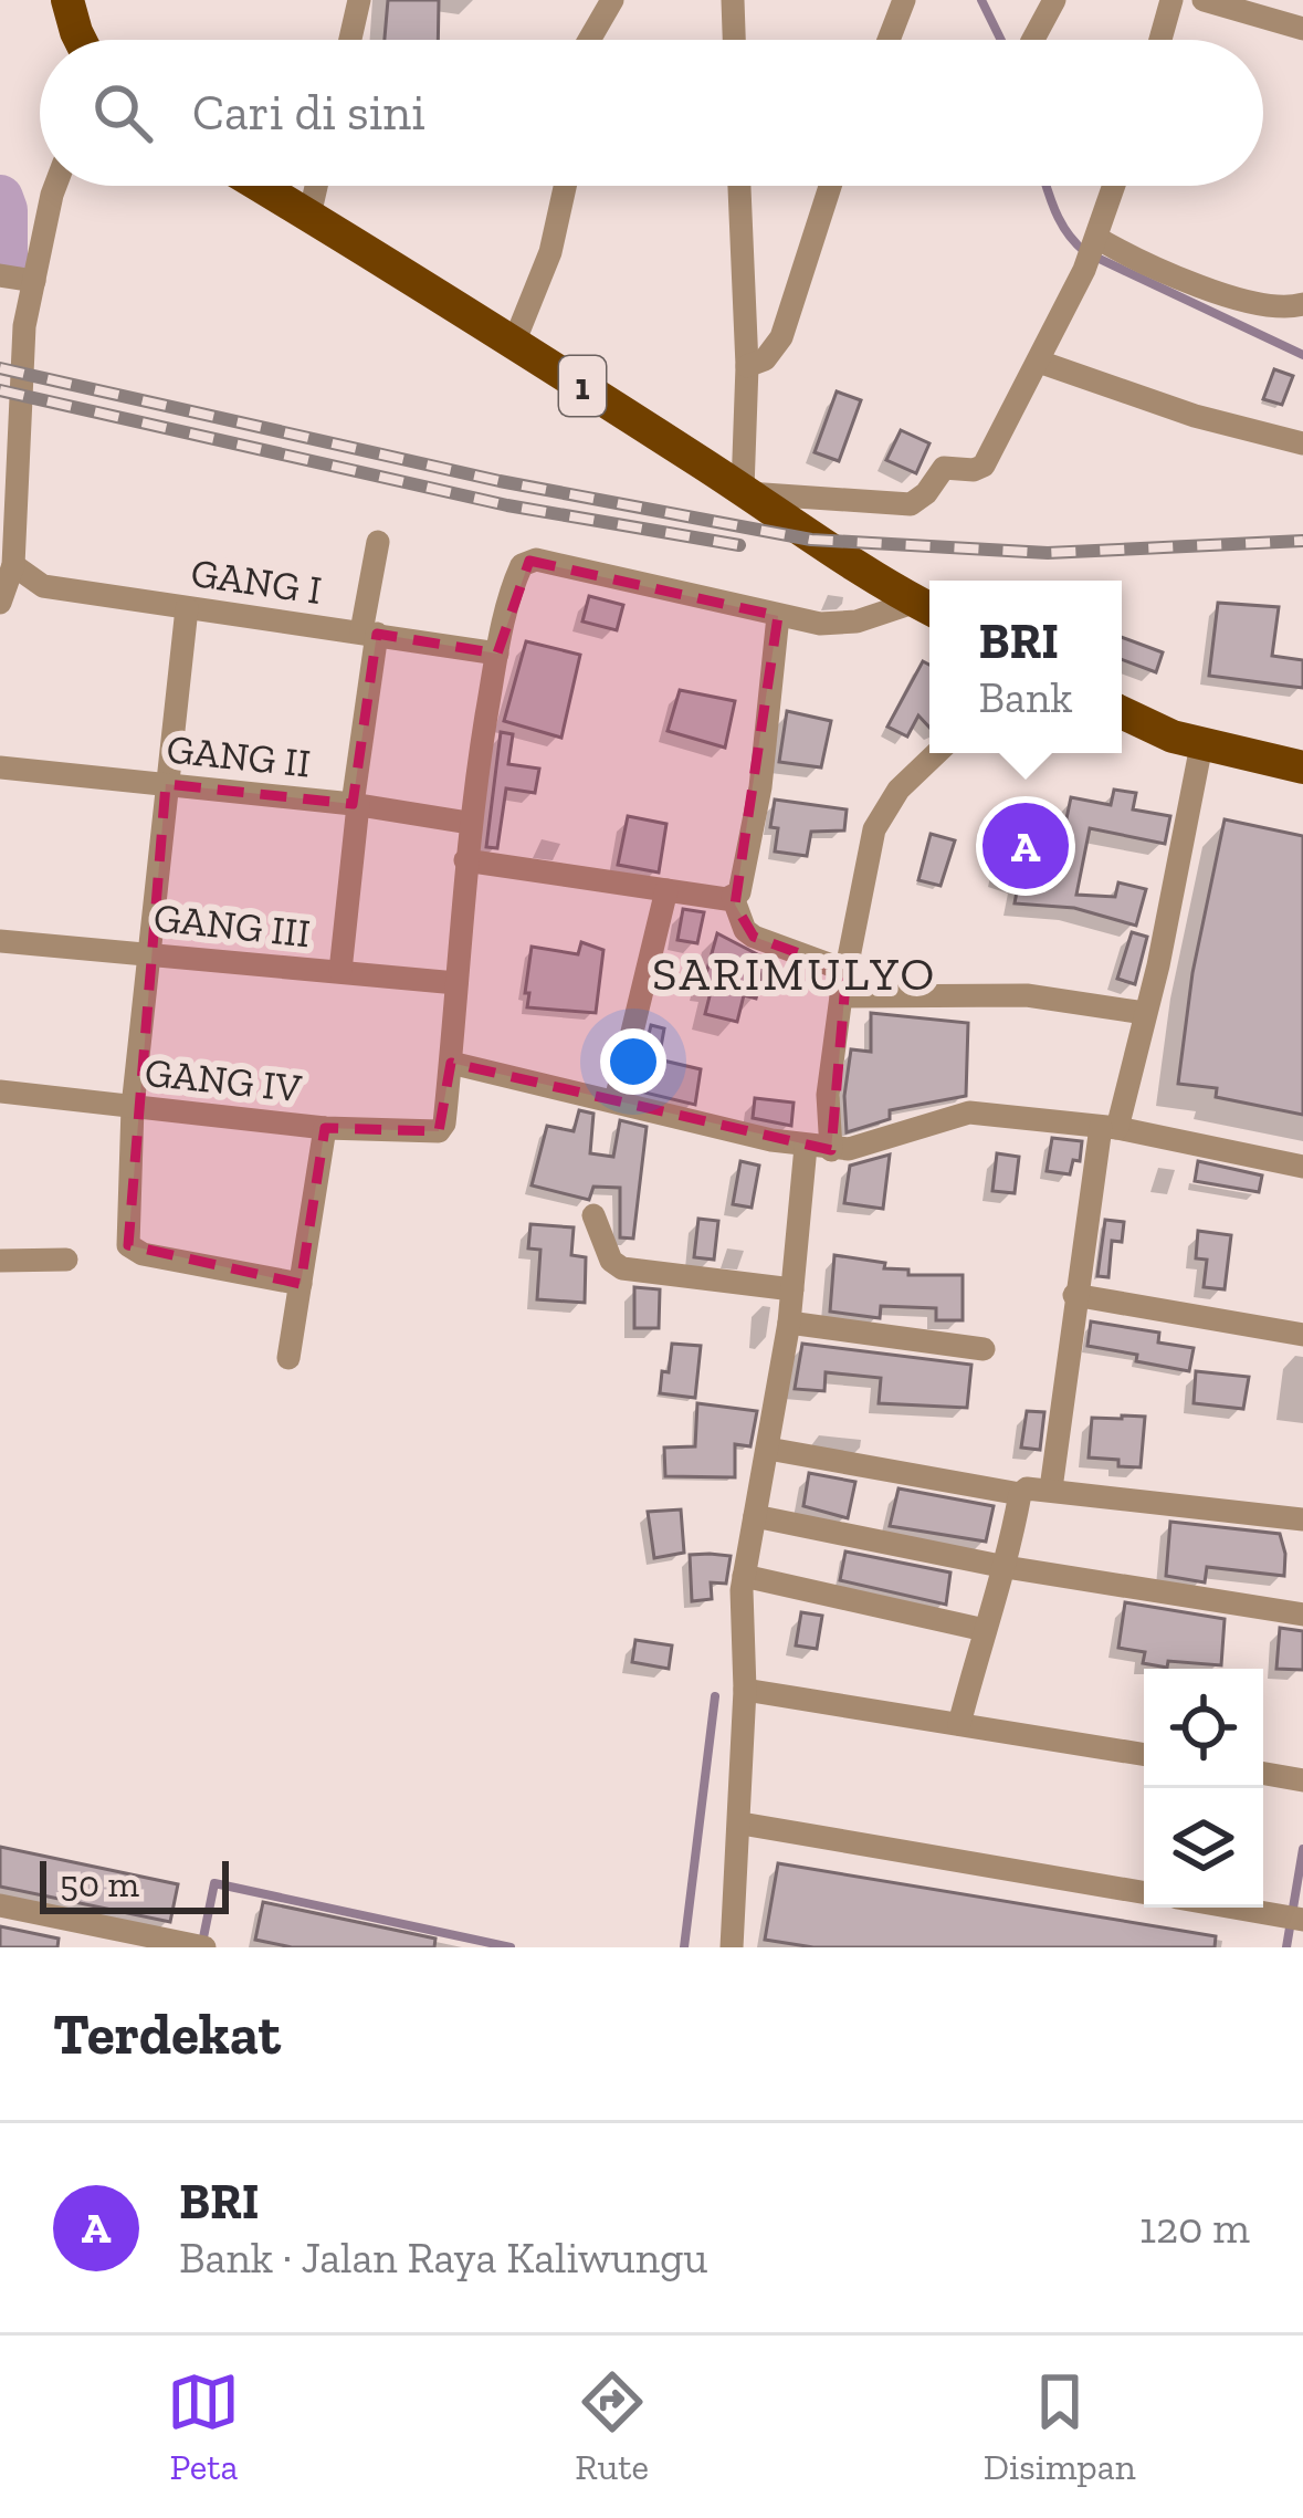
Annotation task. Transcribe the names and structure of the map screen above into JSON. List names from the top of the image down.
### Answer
{
  "streets": {
    "main road": ["1"],
    "street": [
      "GANG I",
      "GANG II",
      "GANG III",
      "GANG IV"
    ]
  },
  "districts": ["SARIMULYO"],
  "scale_bar": "50 m",
  "page": {
    "search": "Cari di sini",
    "popup": ["BRI", "Bank"],
    "pins": "A",
    "scale": "50 m",
    "heading": "Terdekat",
    "list": [
      {
        "mark": "A",
        "name": "BRI",
        "note": "Bank · Jalan Raya Kaliwungu",
        "value": "120 m"
      }
    ],
    "nav": ["Peta", "Rute", "Disimpan"]
  }
}
